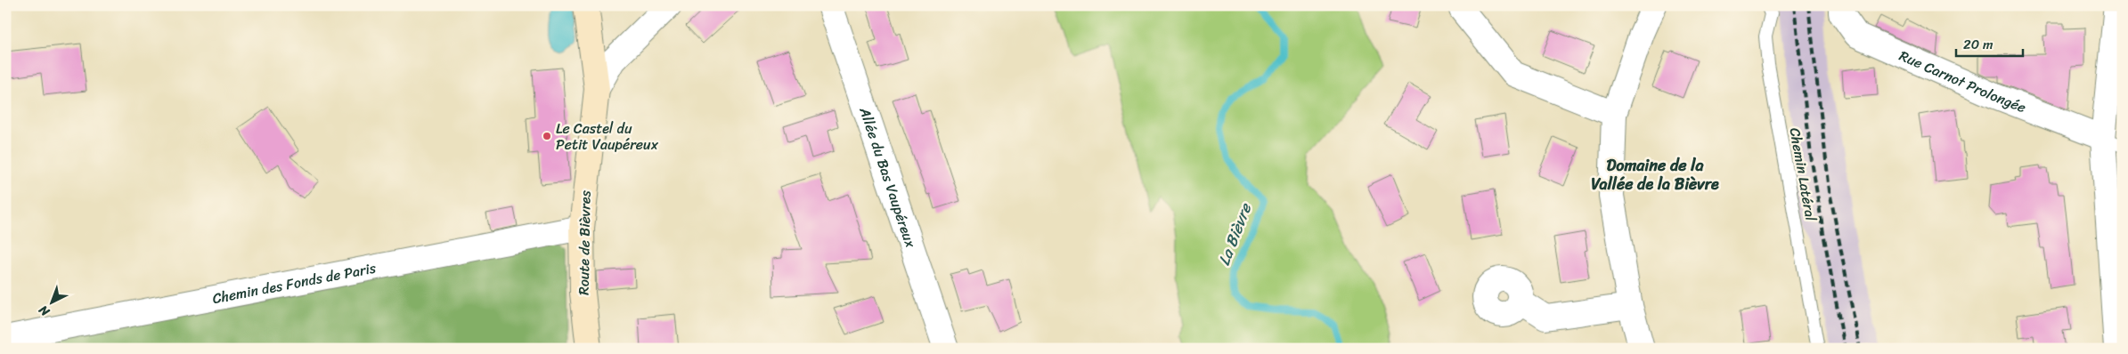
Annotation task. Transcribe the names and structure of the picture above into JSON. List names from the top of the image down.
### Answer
{
  "streets": {
    "street": [
      "Rue Carnot Prolongée",
      "Allée du Bas Vaupéreux",
      "Route de Bièvres",
      "Chemin des Fonds de Paris"
    ],
    "lane": ["Chemin Latéral"]
  },
  "crossings": [
    ["Route de Bièvres", "Chemin des Fonds de Paris"]
  ],
  "districts": ["Domaine de la Vallée de la Bièvre"],
  "water": ["La Bièvre"],
  "places": ["Le Castel du Petit Vaupéreux"],
  "scale_bar": "20 m",
  "north": "bottom left"
}
